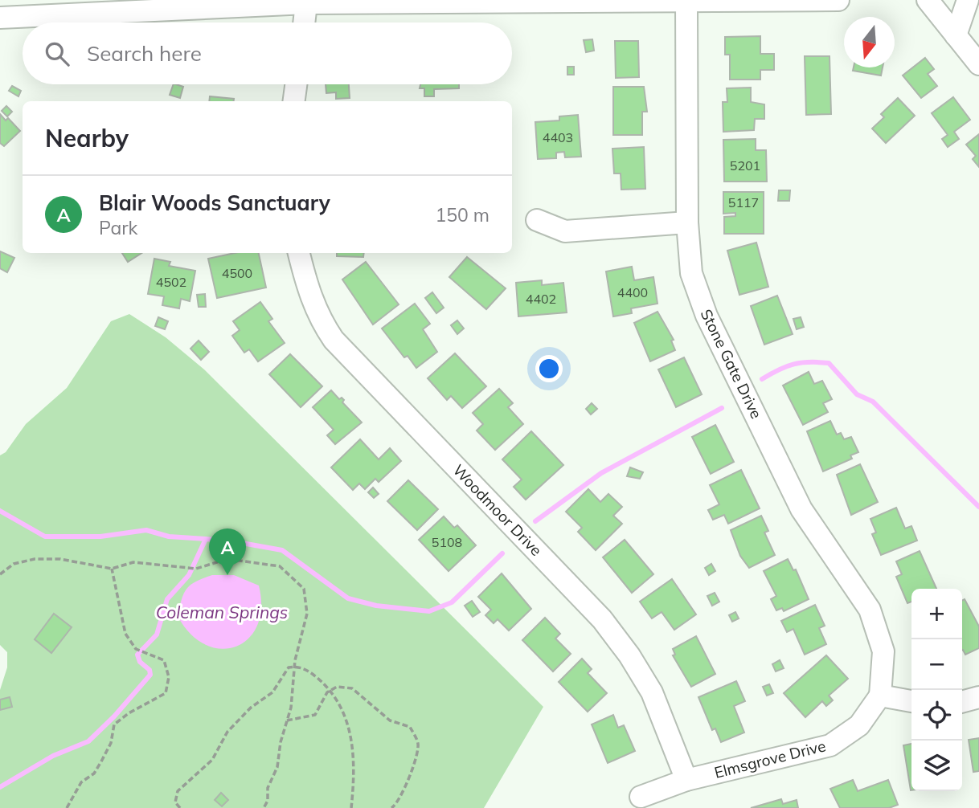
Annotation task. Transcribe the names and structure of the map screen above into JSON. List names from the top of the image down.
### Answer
{
  "streets": {
    "street": ["Stone Gate Drive", "Woodmoor Drive", "Elmsgrove Drive"]
  },
  "crossings": [
    ["Stone Gate Drive", "Elmsgrove Drive"],
    ["Woodmoor Drive", "Elmsgrove Drive"]
  ],
  "water": ["Coleman Springs"],
  "house_numbers": [
    "4403",
    "5201",
    "5117",
    "4500",
    "4502",
    "4400",
    "4402",
    "5108"
  ],
  "north": "bottom",
  "page": {
    "search": "Search here",
    "heading": "Nearby",
    "list": [
      {
        "mark": "A",
        "name": "Blair Woods Sanctuary",
        "note": "Park",
        "value": "150 m"
      }
    ],
    "pins": "A",
    "map_buttons": ["+", "−"]
  }
}
